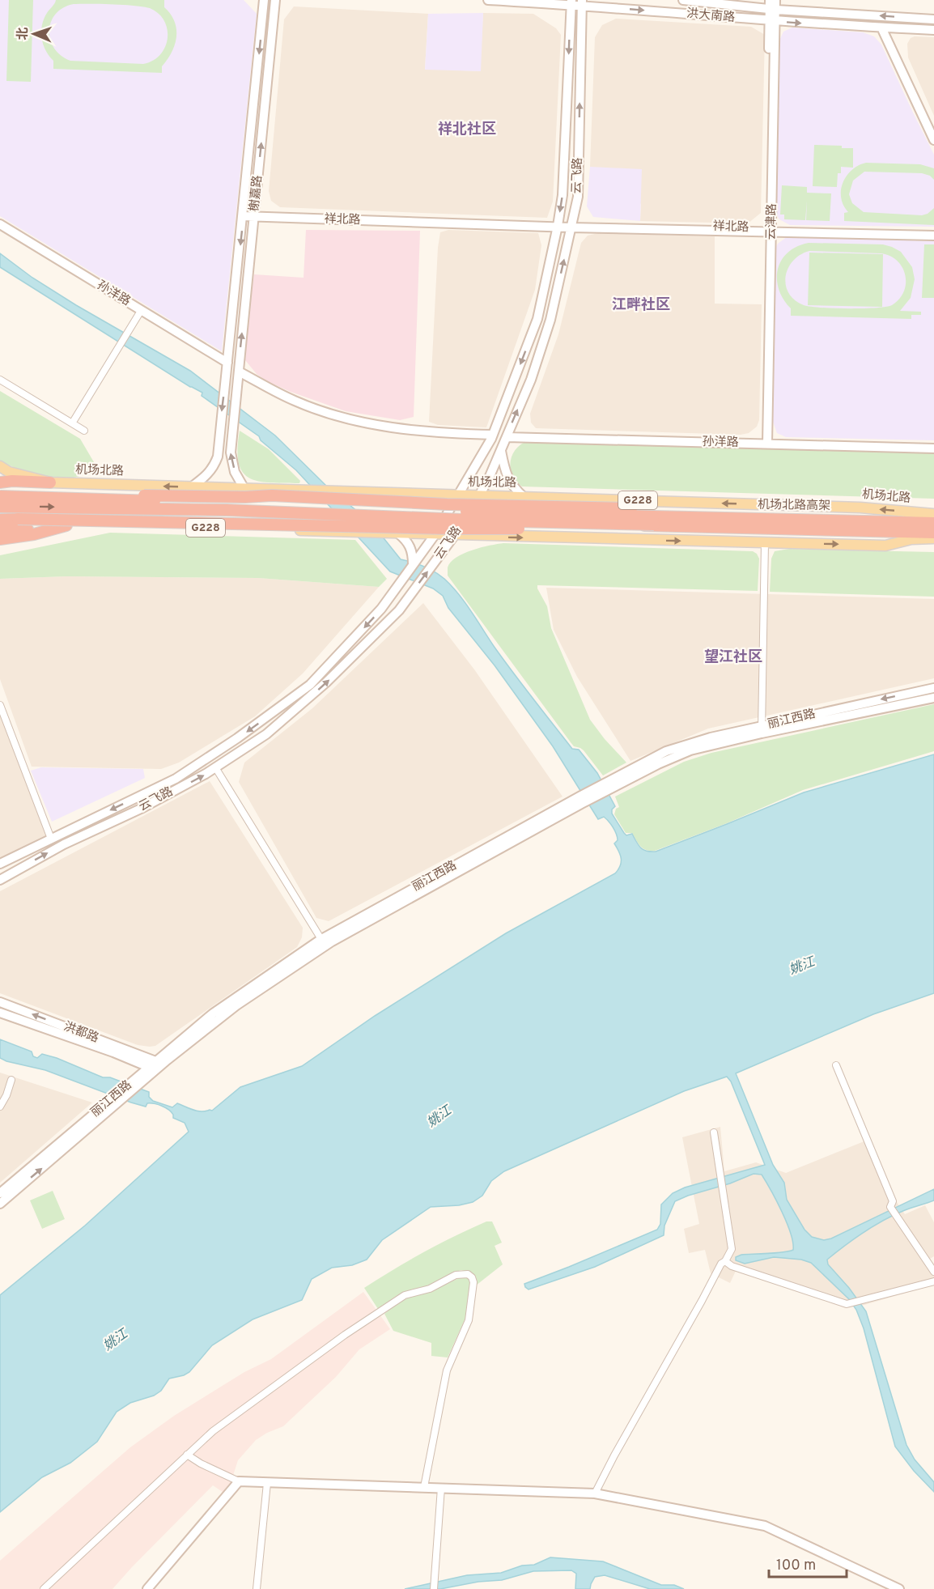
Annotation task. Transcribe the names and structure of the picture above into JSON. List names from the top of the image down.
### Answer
{
  "streets": {
    "highway": ["G228", "机场北路高架"],
    "main road": [
      "洪大南路",
      "云飞路",
      "榭嘉路",
      "祥北路",
      "云津路",
      "孙洋路",
      "机场北路",
      "丽江西路",
      "洪都路"
    ]
  },
  "crossings": [
    ["洪大南路", "云飞路"],
    ["洪大南路", "云津路"],
    ["云飞路", "祥北路"],
    ["云飞路", "孙洋路"],
    ["云飞路", "机场北路"],
    ["云飞路", "G228"],
    ["榭嘉路", "祥北路"],
    ["榭嘉路", "孙洋路"],
    ["榭嘉路", "机场北路"],
    ["祥北路", "云津路"],
    ["云津路", "孙洋路"],
    ["机场北路", "G228"],
    ["丽江西路", "洪都路"]
  ],
  "districts": ["祥北社区", "江畔社区", "望江社区"],
  "water": ["姚江"],
  "scale_bar": "100 m",
  "north": "left"
}
